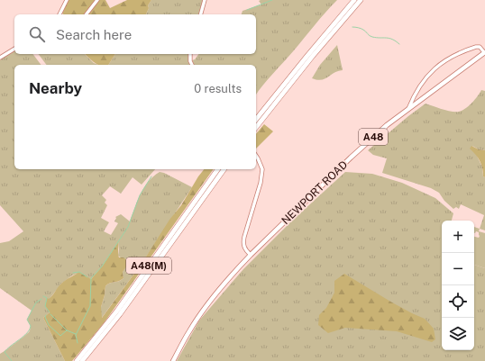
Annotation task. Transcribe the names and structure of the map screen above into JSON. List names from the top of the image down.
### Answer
{
  "streets": {
    "highway": ["A48(M)"],
    "main road": ["A48", "NEWPORT ROAD"]
  },
  "page": {
    "search": "Search here",
    "heading": ["Nearby", "0 results"],
    "map_buttons": ["+", "−"]
  }
}
